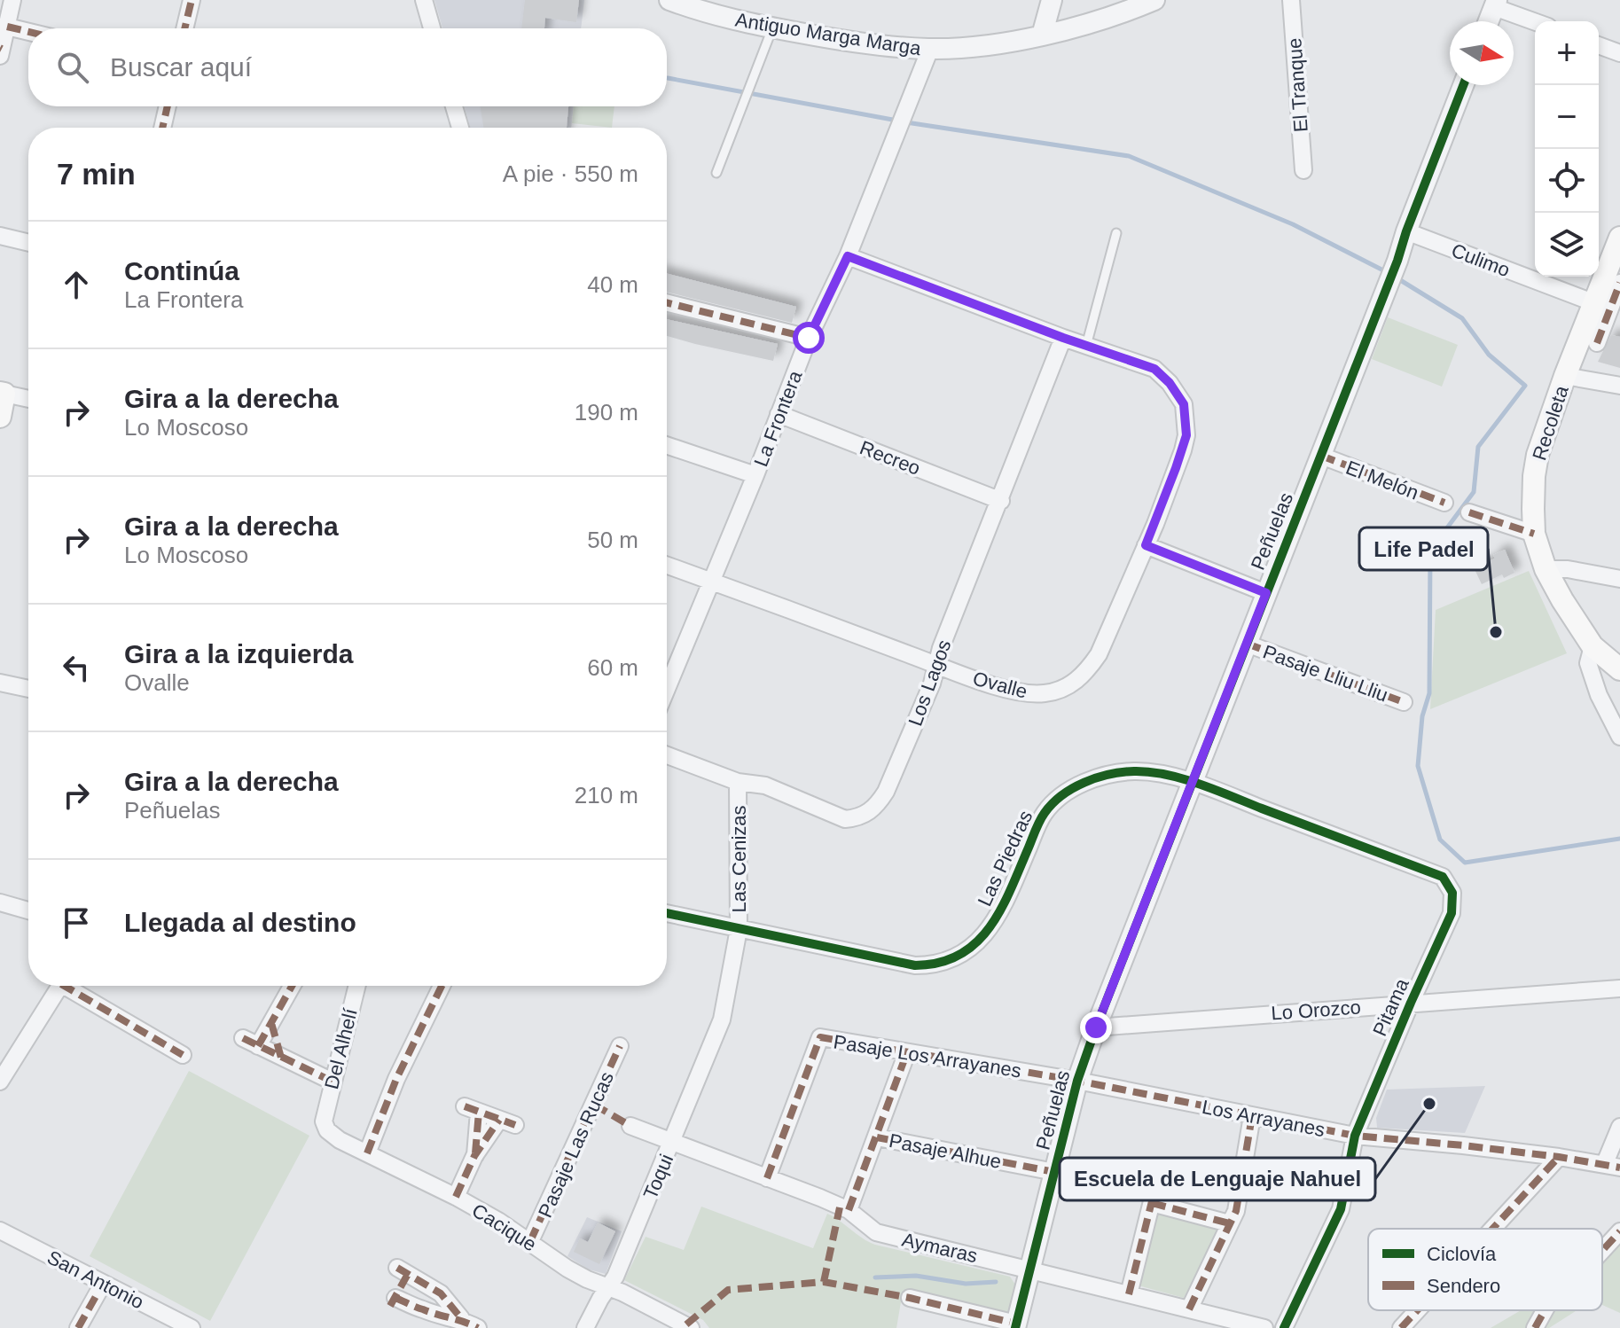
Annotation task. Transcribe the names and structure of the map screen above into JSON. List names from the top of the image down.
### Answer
{
  "streets": {
    "main road": ["Recoleta"],
    "street": [
      "Antiguo Marga Marga",
      "El Tranque",
      "Culimo",
      "La Frontera",
      "Recreo",
      "El Melón",
      "Peñuelas",
      "Pasaje Lliu Lliu",
      "Los Lagos",
      "Ovalle",
      "Las Piedras",
      "Las Cenizas",
      "Pitama",
      "Lo Orozco",
      "Del Alhelí",
      "Pasaje Los Arrayanes",
      "Los Arrayanes",
      "Pasaje Las Rucas",
      "Pasaje Alhue",
      "Toqui",
      "Cacique",
      "Aymaras",
      "San Antonio"
    ]
  },
  "crossings": [
    ["Antiguo Marga Marga", "La Frontera"],
    ["Culimo", "Recoleta"],
    ["Culimo", "Peñuelas"],
    ["La Frontera", "Recreo"],
    ["La Frontera", "Ovalle"],
    ["Recreo", "Los Lagos"],
    ["El Melón", "Peñuelas"],
    ["Peñuelas", "Pasaje Lliu Lliu"],
    ["Peñuelas", "Las Piedras"],
    ["Peñuelas", "Lo Orozco"],
    ["Peñuelas", "Pasaje Los Arrayanes"],
    ["Peñuelas", "Los Arrayanes"],
    ["Peñuelas", "Pasaje Alhue"],
    ["Peñuelas", "Aymaras"],
    ["Los Lagos", "Ovalle"],
    ["Los Lagos", "Las Cenizas"],
    ["Las Piedras", "Las Cenizas"],
    ["Las Piedras", "Pitama"],
    ["Las Cenizas", "Toqui"],
    ["Pitama", "Lo Orozco"],
    ["Pitama", "Los Arrayanes"],
    ["Del Alhelí", "Cacique"],
    ["Pasaje Los Arrayanes", "Los Arrayanes"],
    ["Pasaje Los Arrayanes", "Aymaras"],
    ["Pasaje Las Rucas", "Cacique"],
    ["Toqui", "Cacique"],
    ["Toqui", "Aymaras"]
  ],
  "places": ["Life Padel", "Escuela de Lenguaje Nahuel"],
  "legend": ["Ciclovía", "Sendero"],
  "north": "right",
  "page": {
    "map_buttons": ["+", "−"],
    "search": "Buscar aquí",
    "heading": ["7 min", "A pie · 550 m"],
    "list": [
      ["Continúa", "La Frontera", "40 m"],
      ["Gira a la derecha", "Lo Moscoso", "190 m"],
      ["Gira a la derecha", "Lo Moscoso", "50 m"],
      ["Gira a la izquierda", "Ovalle", "60 m"],
      ["Gira a la derecha", "Peñuelas", "210 m"],
      "Llegada al destino"
    ]
  }
}
